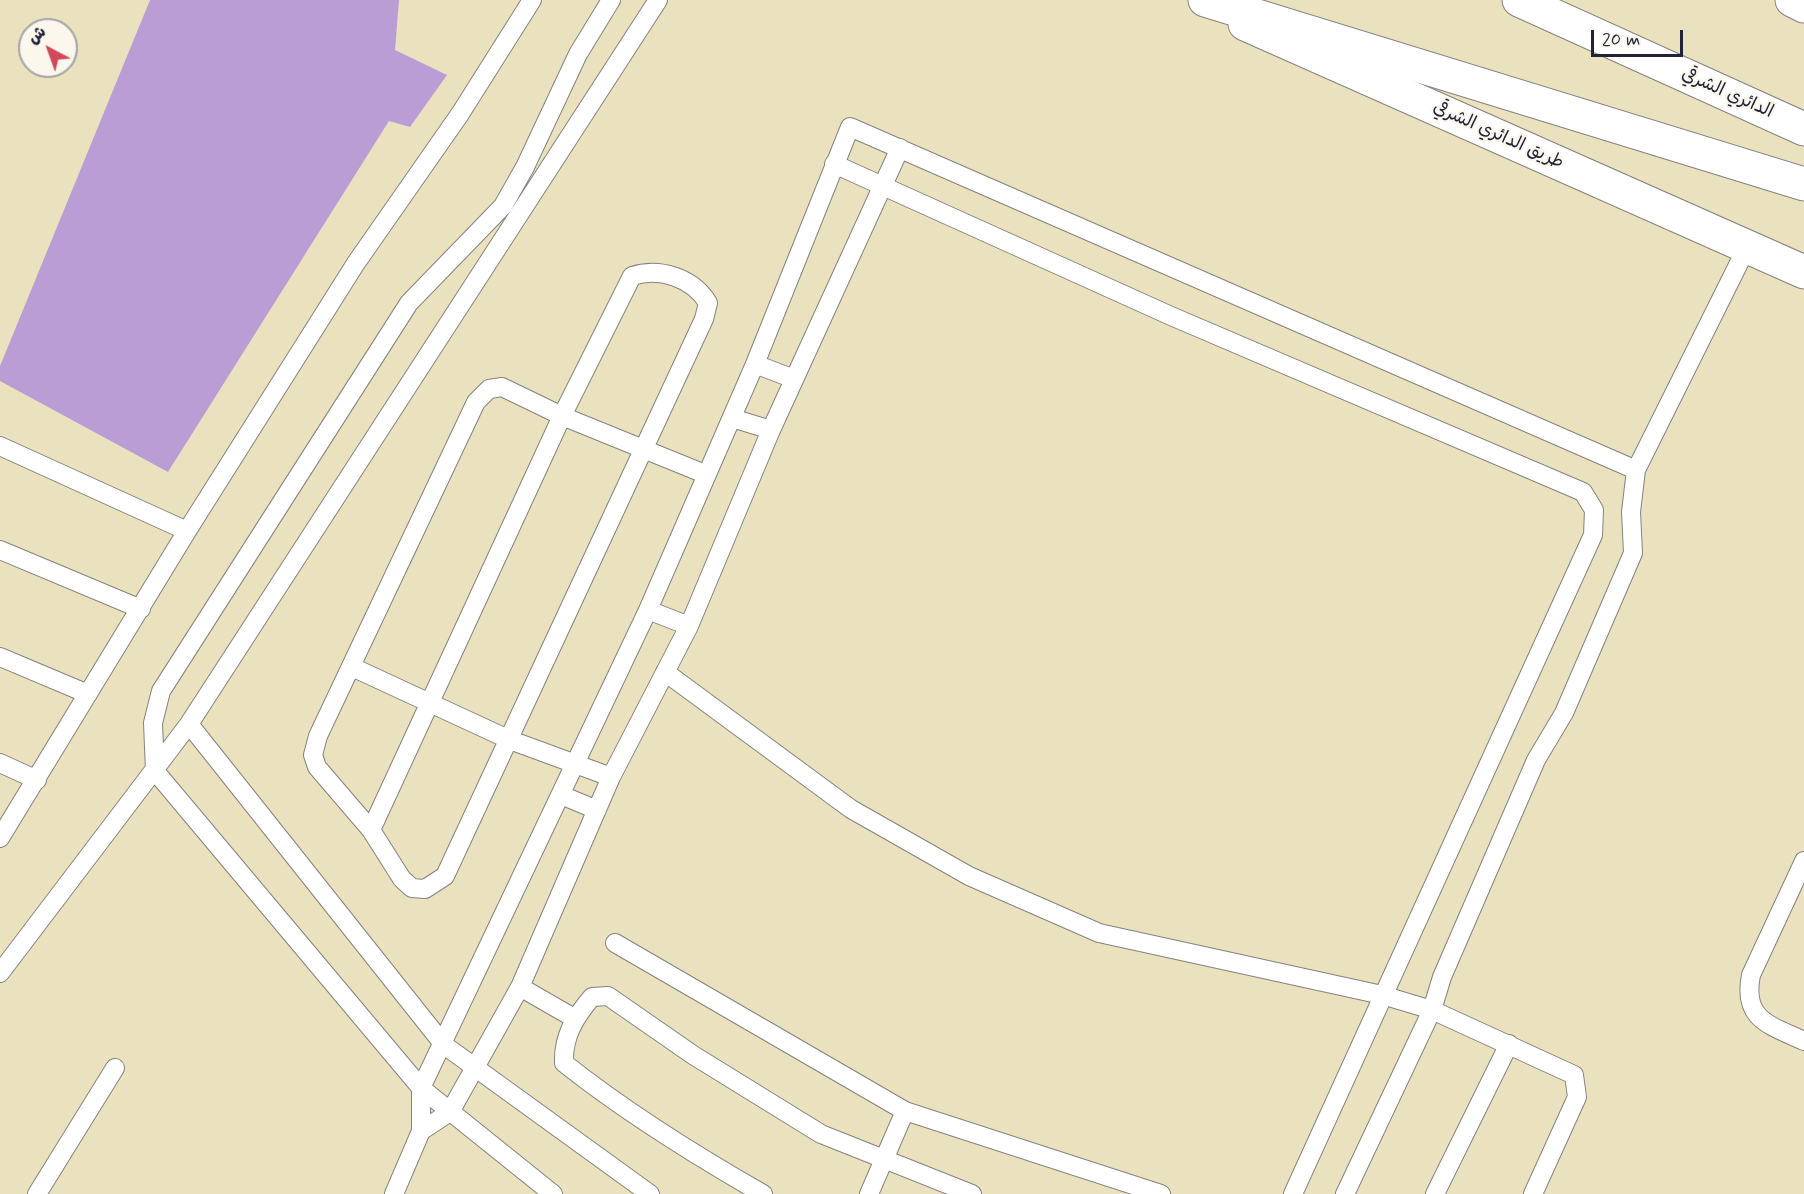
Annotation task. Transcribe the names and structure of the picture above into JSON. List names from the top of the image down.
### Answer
{
  "streets": {
    "main road": ["الدائري الشرقي", "طريق الدائري الشرقي"]
  },
  "scale_bar": "20 m",
  "north": "top left"
}
